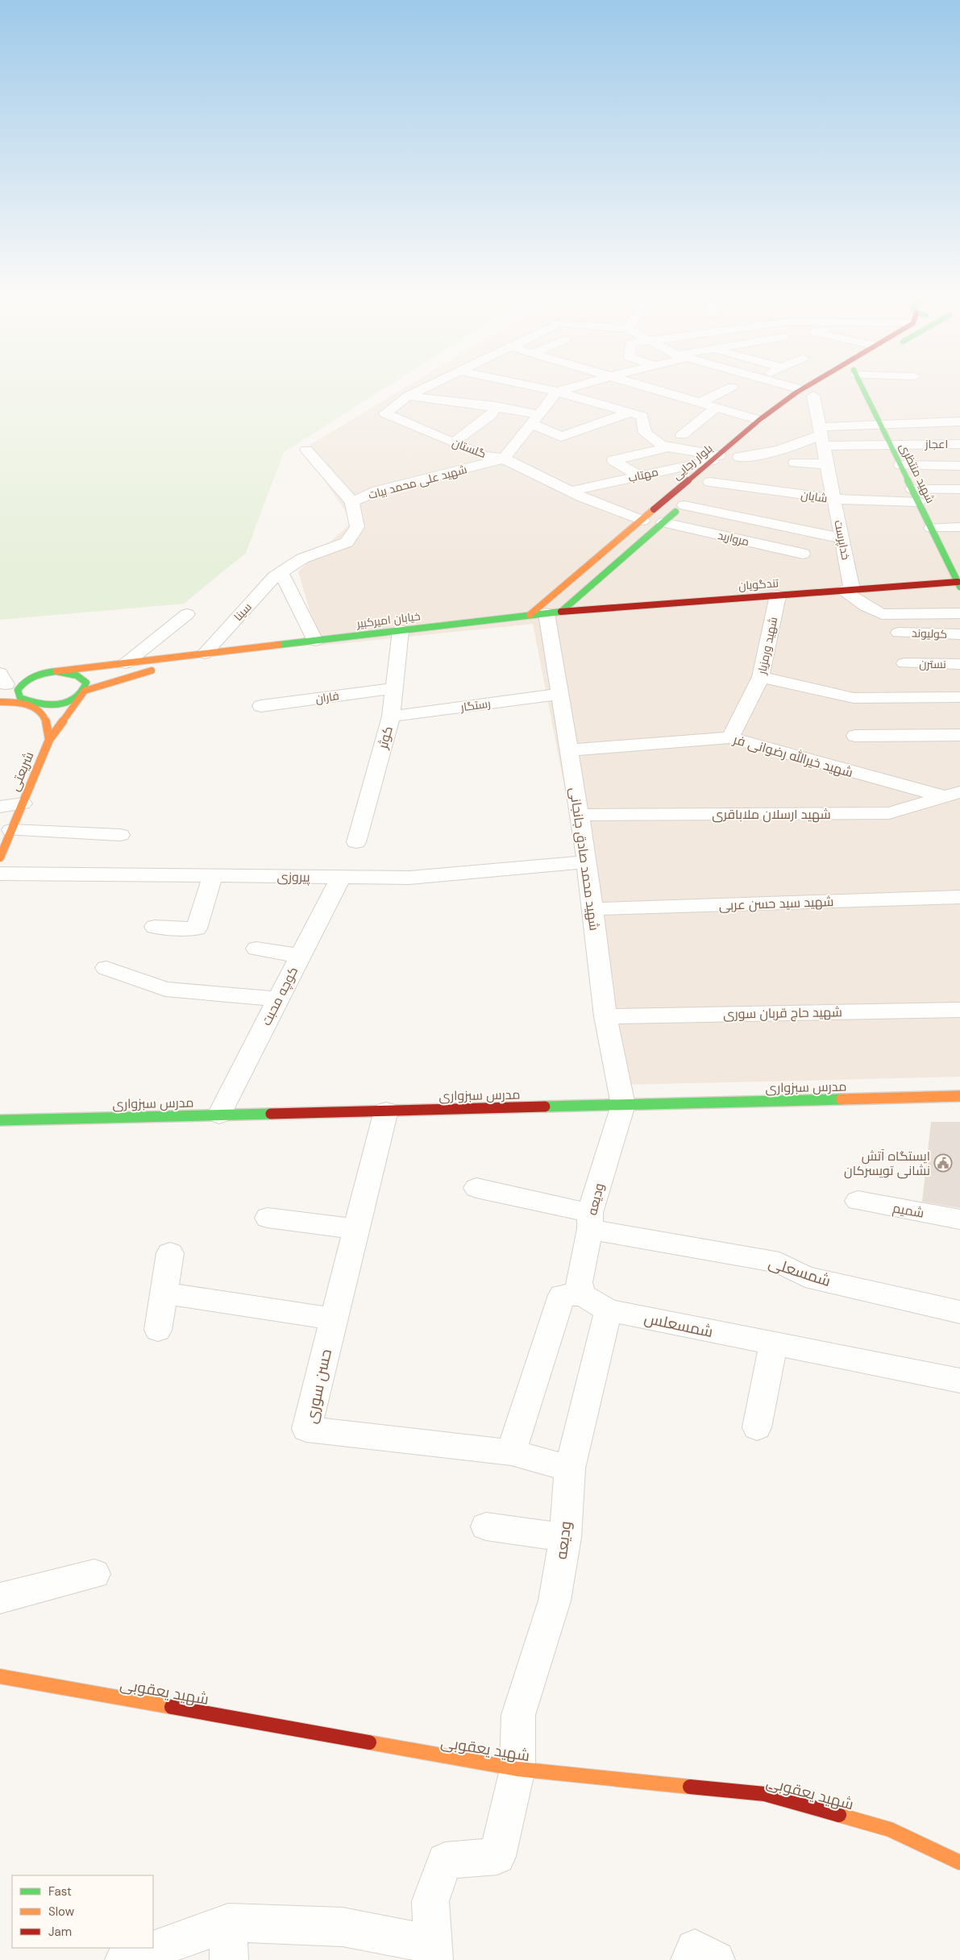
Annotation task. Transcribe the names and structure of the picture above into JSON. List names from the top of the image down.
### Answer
{
  "streets": {
    "main road": [
      "بلوار رجایی",
      "شهید منتظری",
      "تندگویان",
      "خیابان امیرکبیر",
      "شریعتی",
      "مدرس سبزواری",
      "شهید یعقوبی"
    ],
    "street": [
      "اعجاز",
      "گلستان",
      "مهتاب",
      "شهید علی محمد بیات",
      "شایان",
      "مروارید",
      "خداپرست",
      "سینا",
      "کولیوند",
      "شهید ورمزیار",
      "نسترن",
      "فاران",
      "رستگار",
      "کوثر",
      "شهید خیرالله رضوانی فر",
      "شهید ارسلان ملاباقری",
      "شهید محمد صادق جانجانی",
      "پیروزی",
      "شهید سید حسن عربی",
      "کوچه محبت",
      "شهید حاج قربان سوری",
      "ودیعه",
      "شمیم",
      "شمسعلی",
      "شمسعلس",
      "حسن سوری"
    ]
  },
  "crossings": [
    ["اعجاز", "شهید منتظری"],
    ["اعجاز", "خداپرست"],
    ["گلستان", "بلوار رجایی"],
    ["گلستان", "مهتاب"],
    ["گلستان", "شهید علی محمد بیات"],
    ["بلوار رجایی", "مهتاب"],
    ["بلوار رجایی", "خداپرست"],
    ["بلوار رجایی", "تندگویان"],
    ["بلوار رجایی", "خیابان امیرکبیر"],
    ["بلوار رجایی", "شهید محمد صادق جانجانی"],
    ["شهید منتظری", "شایان"],
    ["شهید منتظری", "تندگویان"],
    ["شهید علی محمد بیات", "سینا"],
    ["شایان", "خداپرست"],
    ["خداپرست", "تندگویان"],
    ["تندگویان", "خیابان امیرکبیر"],
    ["تندگویان", "شهید ورمزیار"],
    ["تندگویان", "شهید محمد صادق جانجانی"],
    ["سینا", "خیابان امیرکبیر"],
    ["خیابان امیرکبیر", "کوثر"],
    ["خیابان امیرکبیر", "شهید محمد صادق جانجانی"],
    ["شهید ورمزیار", "شهید خیرالله رضوانی فر"],
    ["فاران", "کوثر"],
    ["رستگار", "کوثر"],
    ["رستگار", "شهید محمد صادق جانجانی"],
    ["شهید خیرالله رضوانی فر", "شهید ارسلان ملاباقری"],
    ["شهید خیرالله رضوانی فر", "شهید محمد صادق جانجانی"],
    ["شهید ارسلان ملاباقری", "شهید محمد صادق جانجانی"],
    ["شهید محمد صادق جانجانی", "پیروزی"],
    ["شهید محمد صادق جانجانی", "شهید سید حسن عربی"],
    ["شهید محمد صادق جانجانی", "شهید حاج قربان سوری"],
    ["شهید محمد صادق جانجانی", "مدرس سبزواری"],
    ["شهید محمد صادق جانجانی", "ودیعه"],
    ["پیروزی", "کوچه محبت"],
    ["کوچه محبت", "مدرس سبزواری"],
    ["مدرس سبزواری", "ودیعه"],
    ["مدرس سبزواری", "حسن سوری"],
    ["ودیعه", "شمسعلی"],
    ["ودیعه", "شمسعلس"],
    ["ودیعه", "حسن سوری"],
    ["ودیعه", "شهید یعقوبی"],
    ["شمسعلس", "حسن سوری"]
  ],
  "places": {
    "public building": ["ایستگاه آتش نشانی تویسرکان"]
  },
  "legend": ["Fast", "Slow", "Jam"]
}
